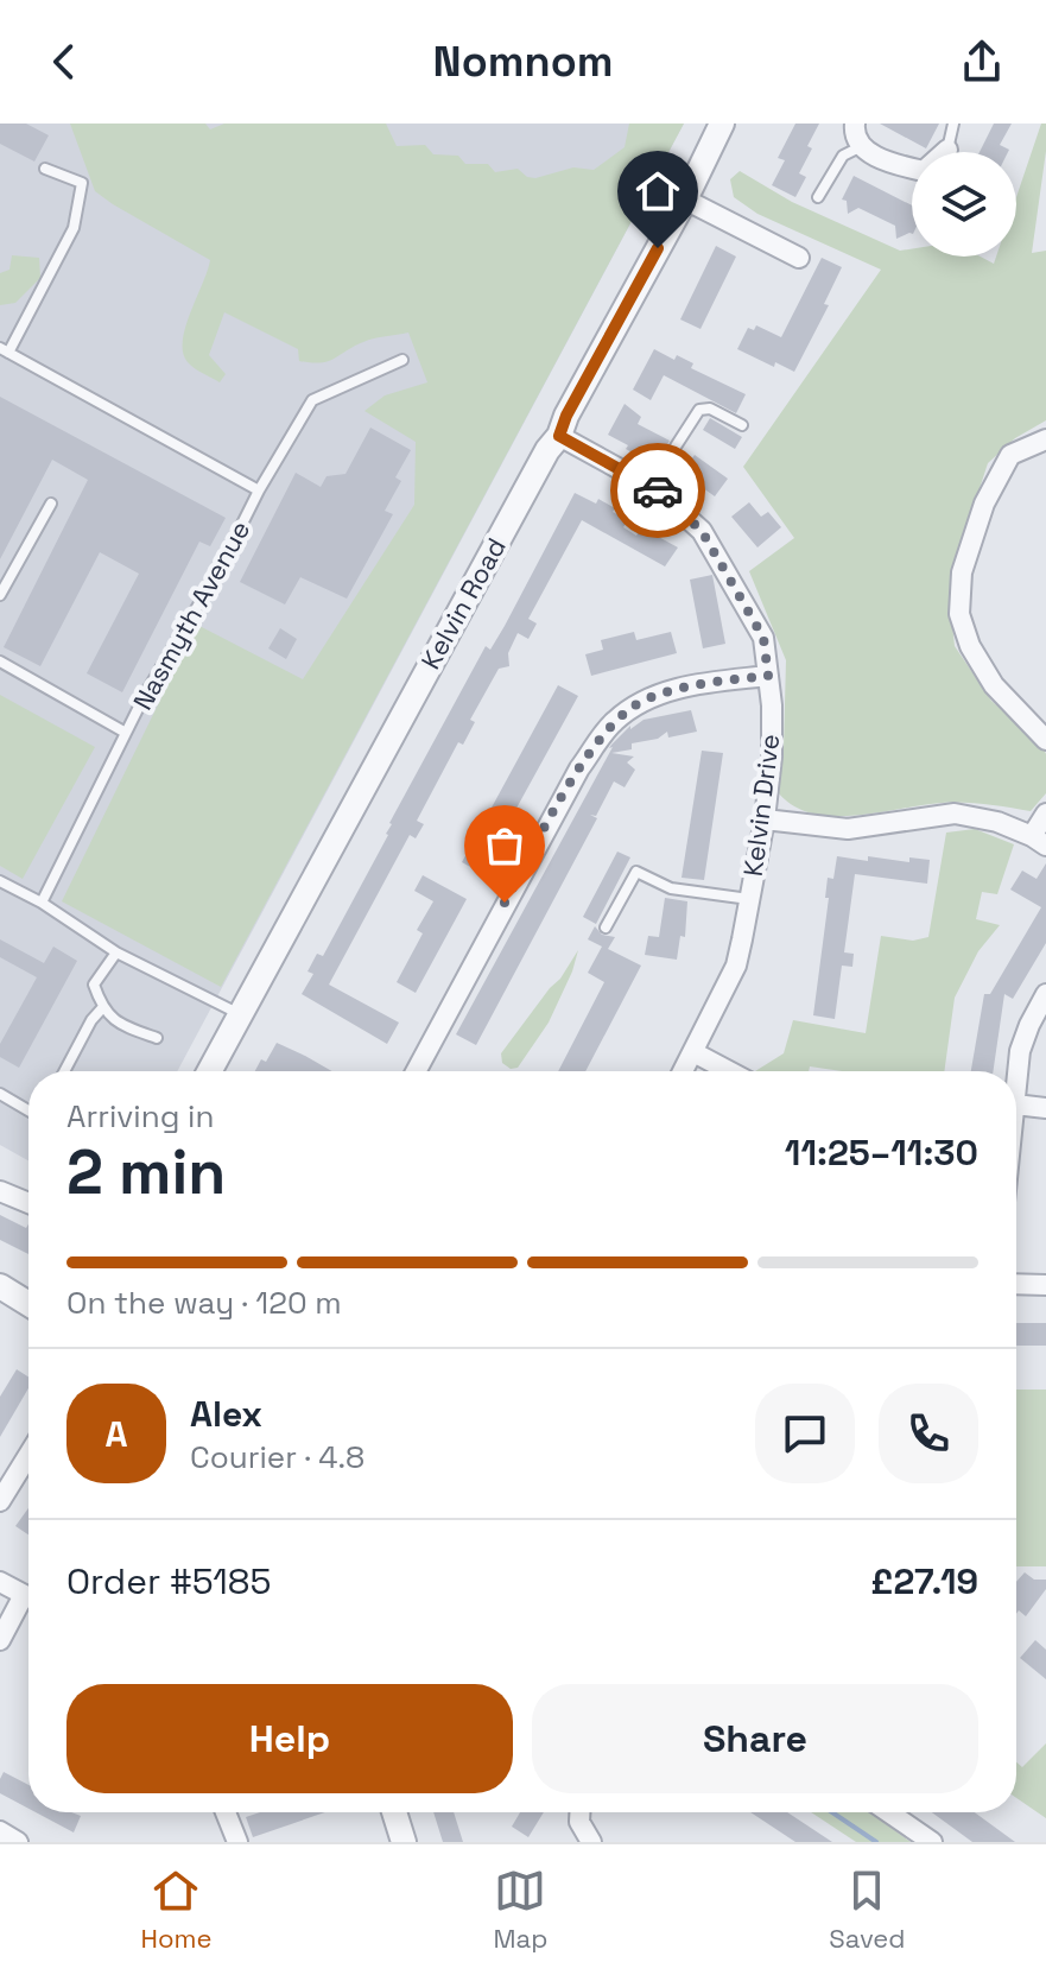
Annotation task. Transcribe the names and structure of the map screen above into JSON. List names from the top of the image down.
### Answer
{
  "streets": {
    "street": ["Kelvin Road", "Kelvin Drive"],
    "lane": ["Nasmyth Avenue"]
  },
  "crossings": [
    ["Kelvin Road", "Kelvin Drive"]
  ],
  "page": {
    "header": "Nomnom",
    "heading": ["2 min", "Arriving in", "11:25–11:30"],
    "panel": [
      "Alex",
      "Courier · 4.8",
      "Order #5185",
      "£27.19"
    ],
    "bar": "On the way · 120 m",
    "round": "A",
    "buttons": ["Help", "Share"],
    "tabs": ["Home", "Map", "Saved"]
  }
}
